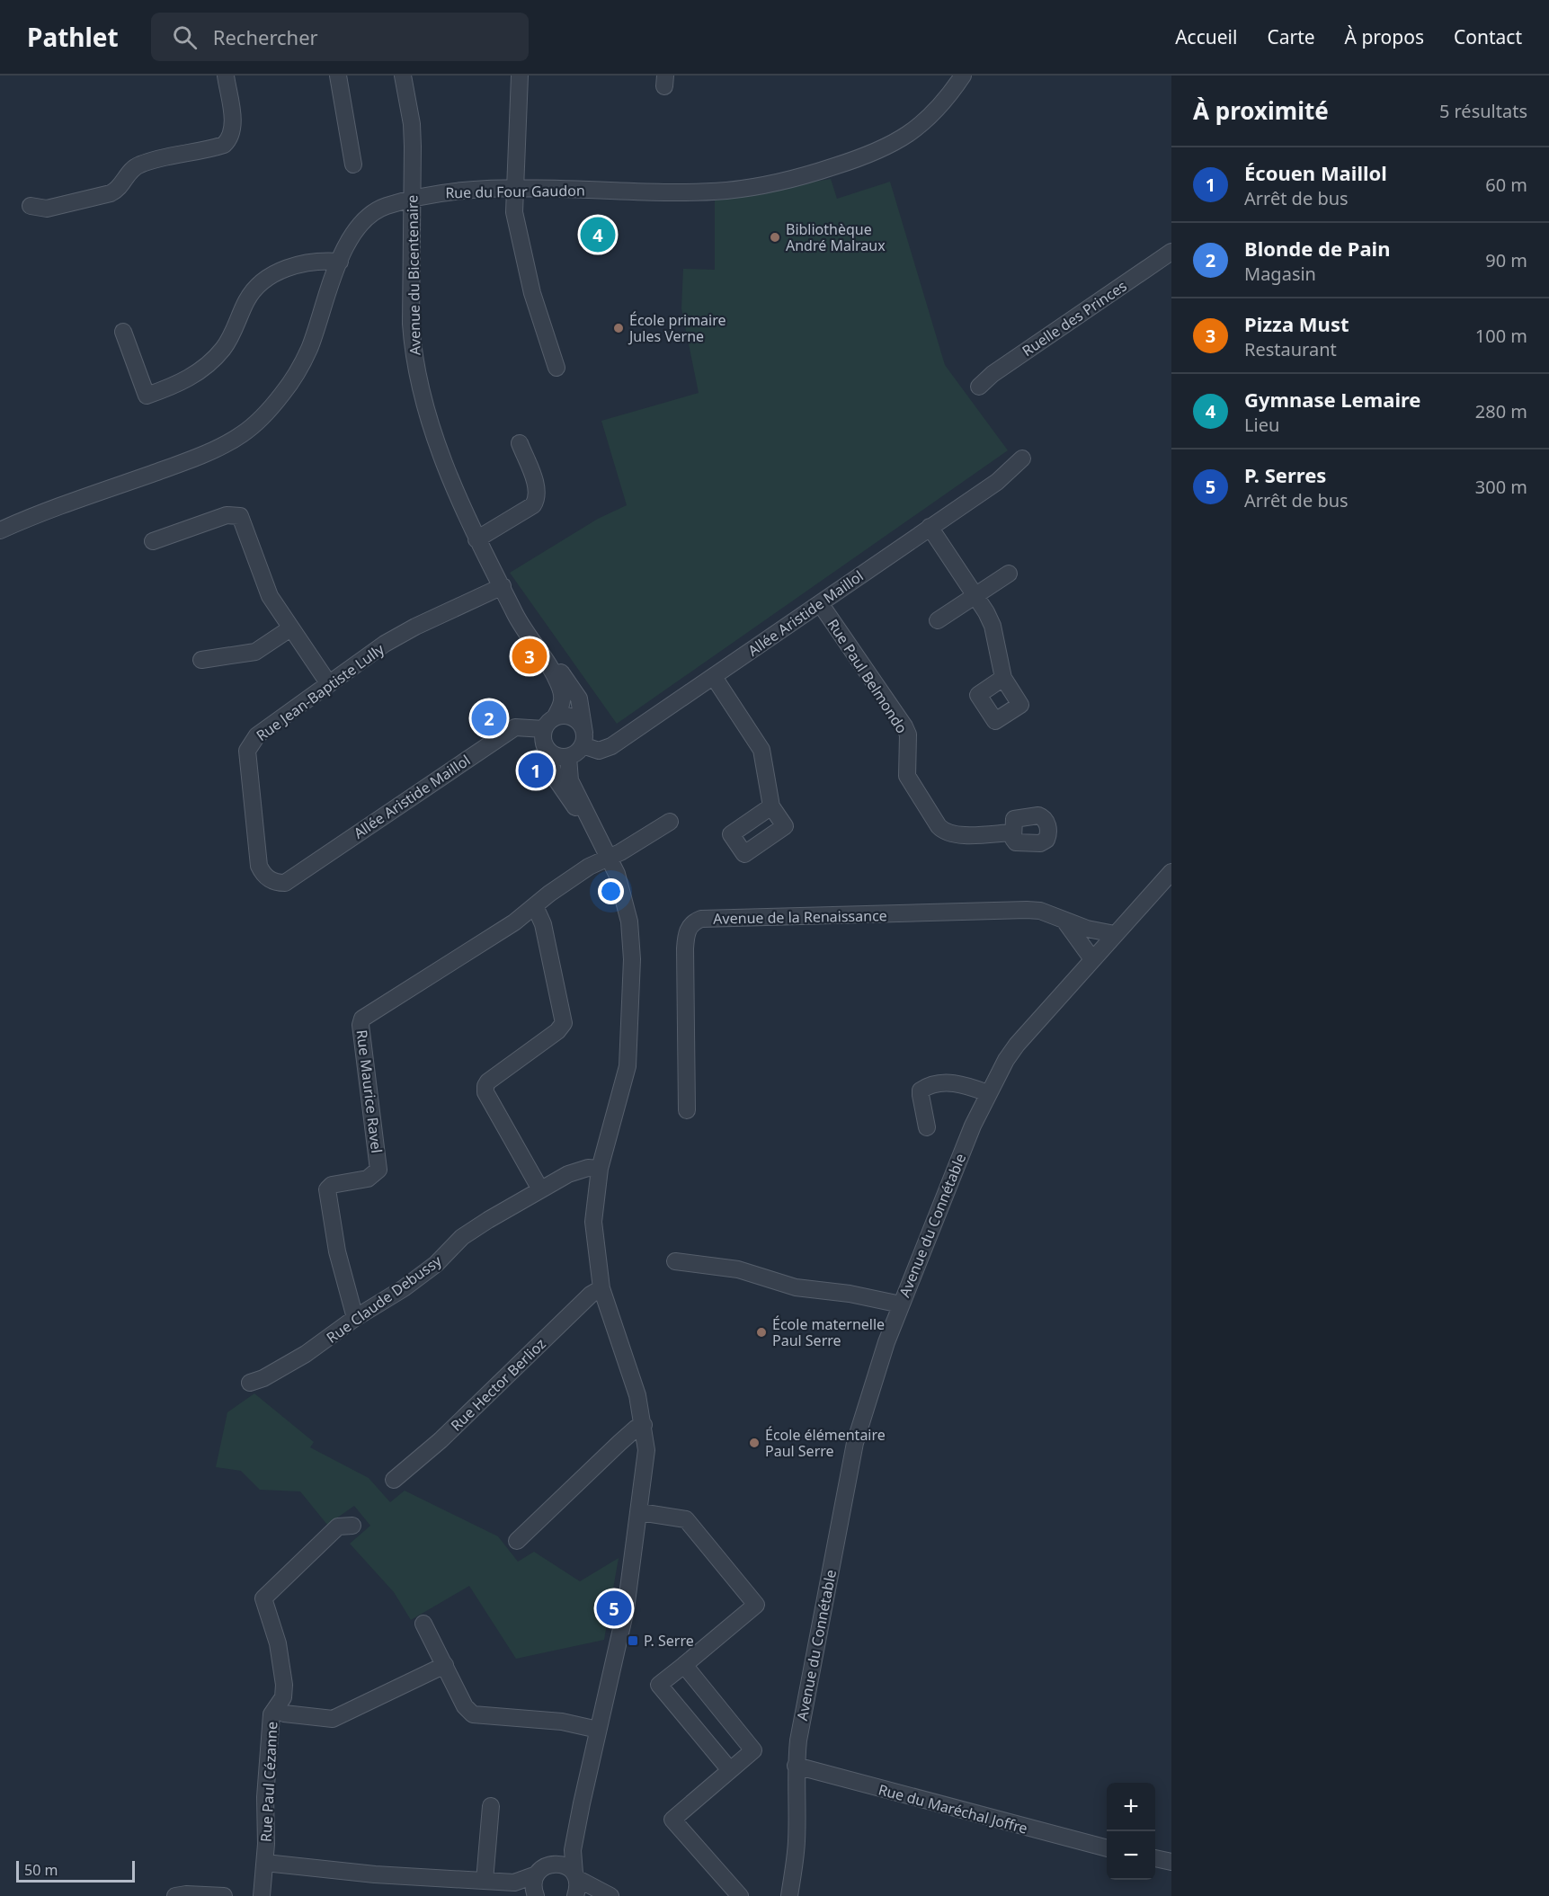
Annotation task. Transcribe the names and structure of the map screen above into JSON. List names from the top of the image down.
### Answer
{
  "streets": {
    "street": [
      "Rue du Four Gaudon",
      "Avenue du Bicentenaire",
      "Ruelle des Princes",
      "Allée Aristide Maillol",
      "Rue Paul Belmondo",
      "Rue Jean-Baptiste Lully",
      "Avenue de la Renaissance",
      "Rue Maurice Ravel",
      "Avenue du Connétable",
      "Rue Claude Debussy",
      "Rue Hector Berlioz",
      "Rue Paul Cézanne",
      "Rue du Maréchal Joffre"
    ]
  },
  "crossings": [
    ["Rue du Four Gaudon", "Avenue du Bicentenaire"],
    ["Avenue du Bicentenaire", "Allée Aristide Maillol"],
    ["Avenue du Bicentenaire", "Rue Jean-Baptiste Lully"],
    ["Allée Aristide Maillol", "Rue Paul Belmondo"],
    ["Allée Aristide Maillol", "Rue Jean-Baptiste Lully"],
    ["Rue Maurice Ravel", "Rue Claude Debussy"],
    ["Avenue du Connétable", "Rue du Maréchal Joffre"]
  ],
  "places": {
    "other": [
      "Bibliothèque André Malraux",
      "École primaire Jules Verne",
      "École maternelle Paul Serre",
      "École élémentaire Paul Serre"
    ],
    "transit": ["P. Serre"]
  },
  "scale_bar": "50 m",
  "page": {
    "header": "Pathlet",
    "search": "Rechercher",
    "nav": [
      "Accueil",
      "Carte",
      "À propos",
      "Contact"
    ],
    "heading": ["À proximité", "5 résultats"],
    "list": [
      {
        "mark": "1",
        "name": "Écouen Maillol",
        "note": "Arrêt de bus",
        "value": "60 m"
      },
      {
        "mark": "2",
        "name": "Blonde de Pain",
        "note": "Magasin",
        "value": "90 m"
      },
      {
        "mark": "3",
        "name": "Pizza Must",
        "note": "Restaurant",
        "value": "100 m"
      },
      {
        "mark": "4",
        "name": "Gymnase Lemaire",
        "note": "Lieu",
        "value": "280 m"
      },
      {
        "mark": "5",
        "name": "P. Serres",
        "note": "Arrêt de bus",
        "value": "300 m"
      }
    ],
    "pins": [
      "4",
      "3",
      "2",
      "1",
      "5"
    ],
    "map_buttons": ["+", "−"],
    "scale": "50 m"
  }
}
